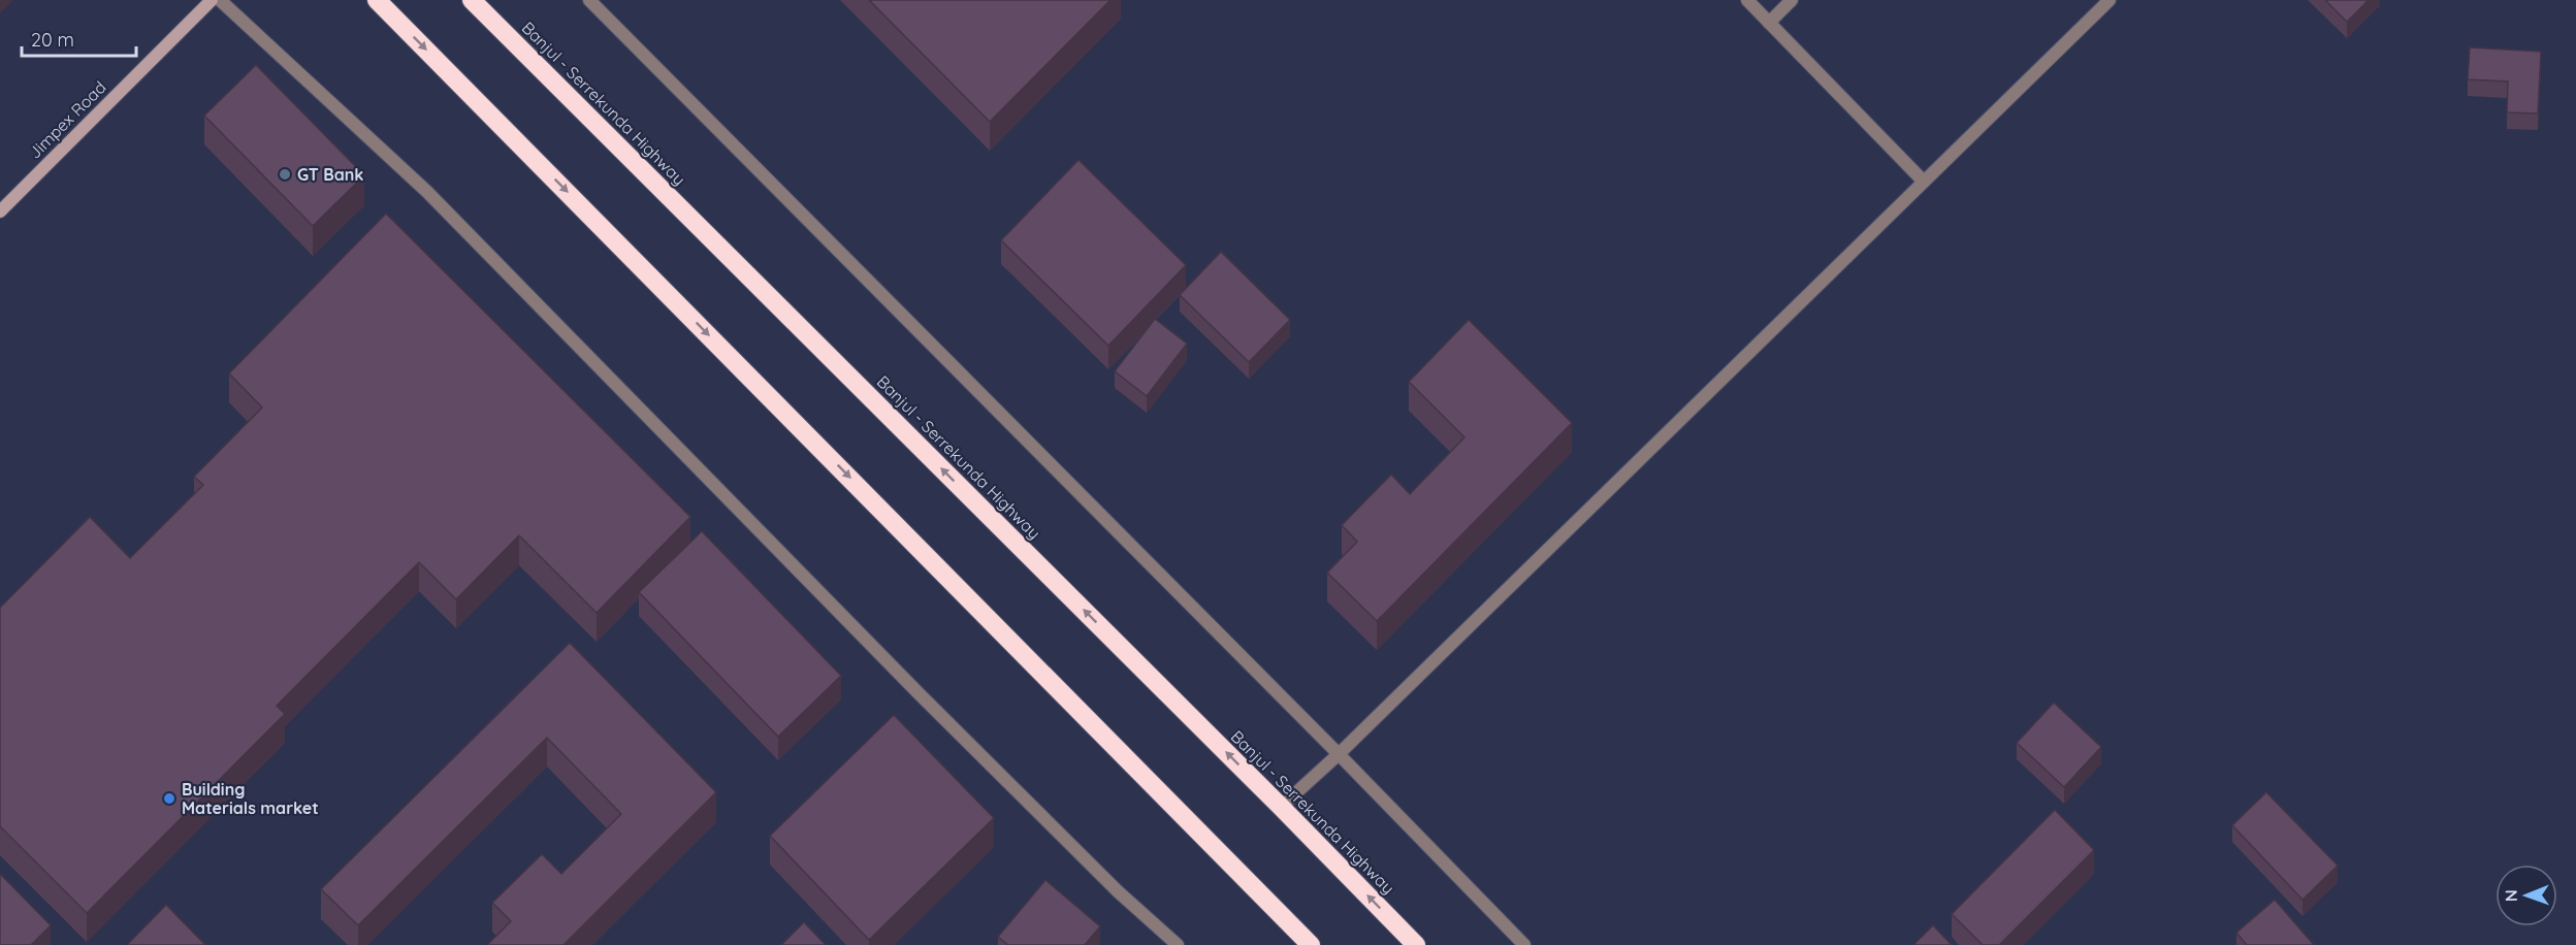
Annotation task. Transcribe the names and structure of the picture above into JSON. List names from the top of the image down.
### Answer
{
  "streets": {
    "highway": ["Banjul - Serrekunda Highway"],
    "street": ["Jimpex Road"]
  },
  "places": ["GT Bank", "Building Materials market"],
  "scale_bar": "20 m",
  "north": "left"
}
